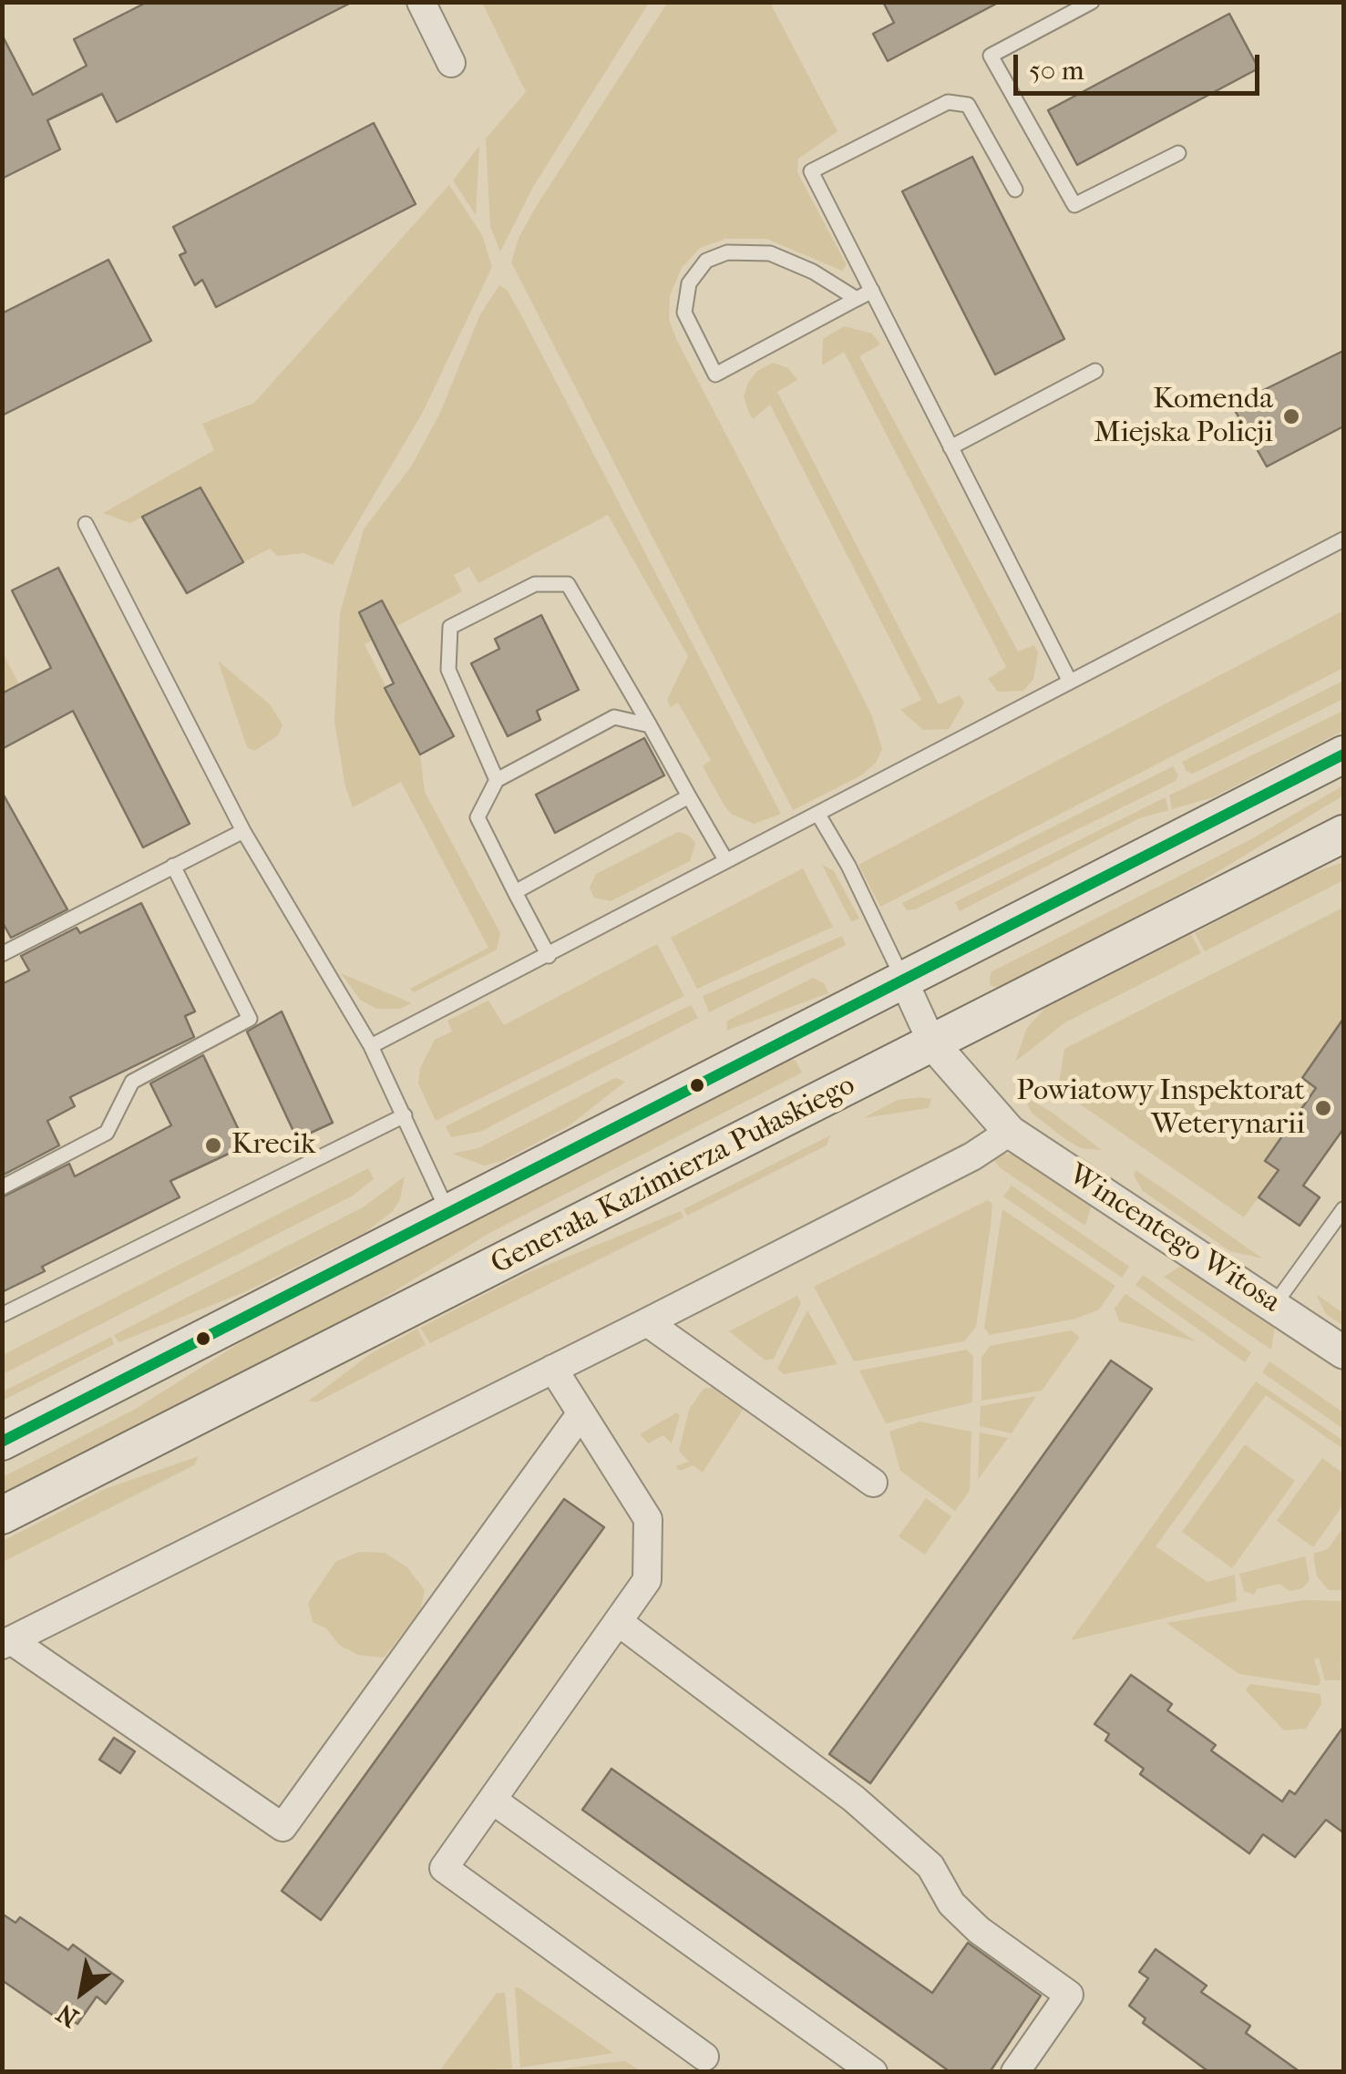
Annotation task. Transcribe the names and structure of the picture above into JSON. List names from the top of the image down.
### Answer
{
  "streets": {
    "main road": ["Generała Kazimierza Pułaskiego"],
    "street": ["Wincentego Witosa"]
  },
  "crossings": [
    ["Generała Kazimierza Pułaskiego", "Wincentego Witosa"]
  ],
  "places": ["Komenda Miejska Policji", "Powiatowy Inspektorat Weterynarii", "Krecik"],
  "scale_bar": "50 m",
  "north": "bottom left"
}
